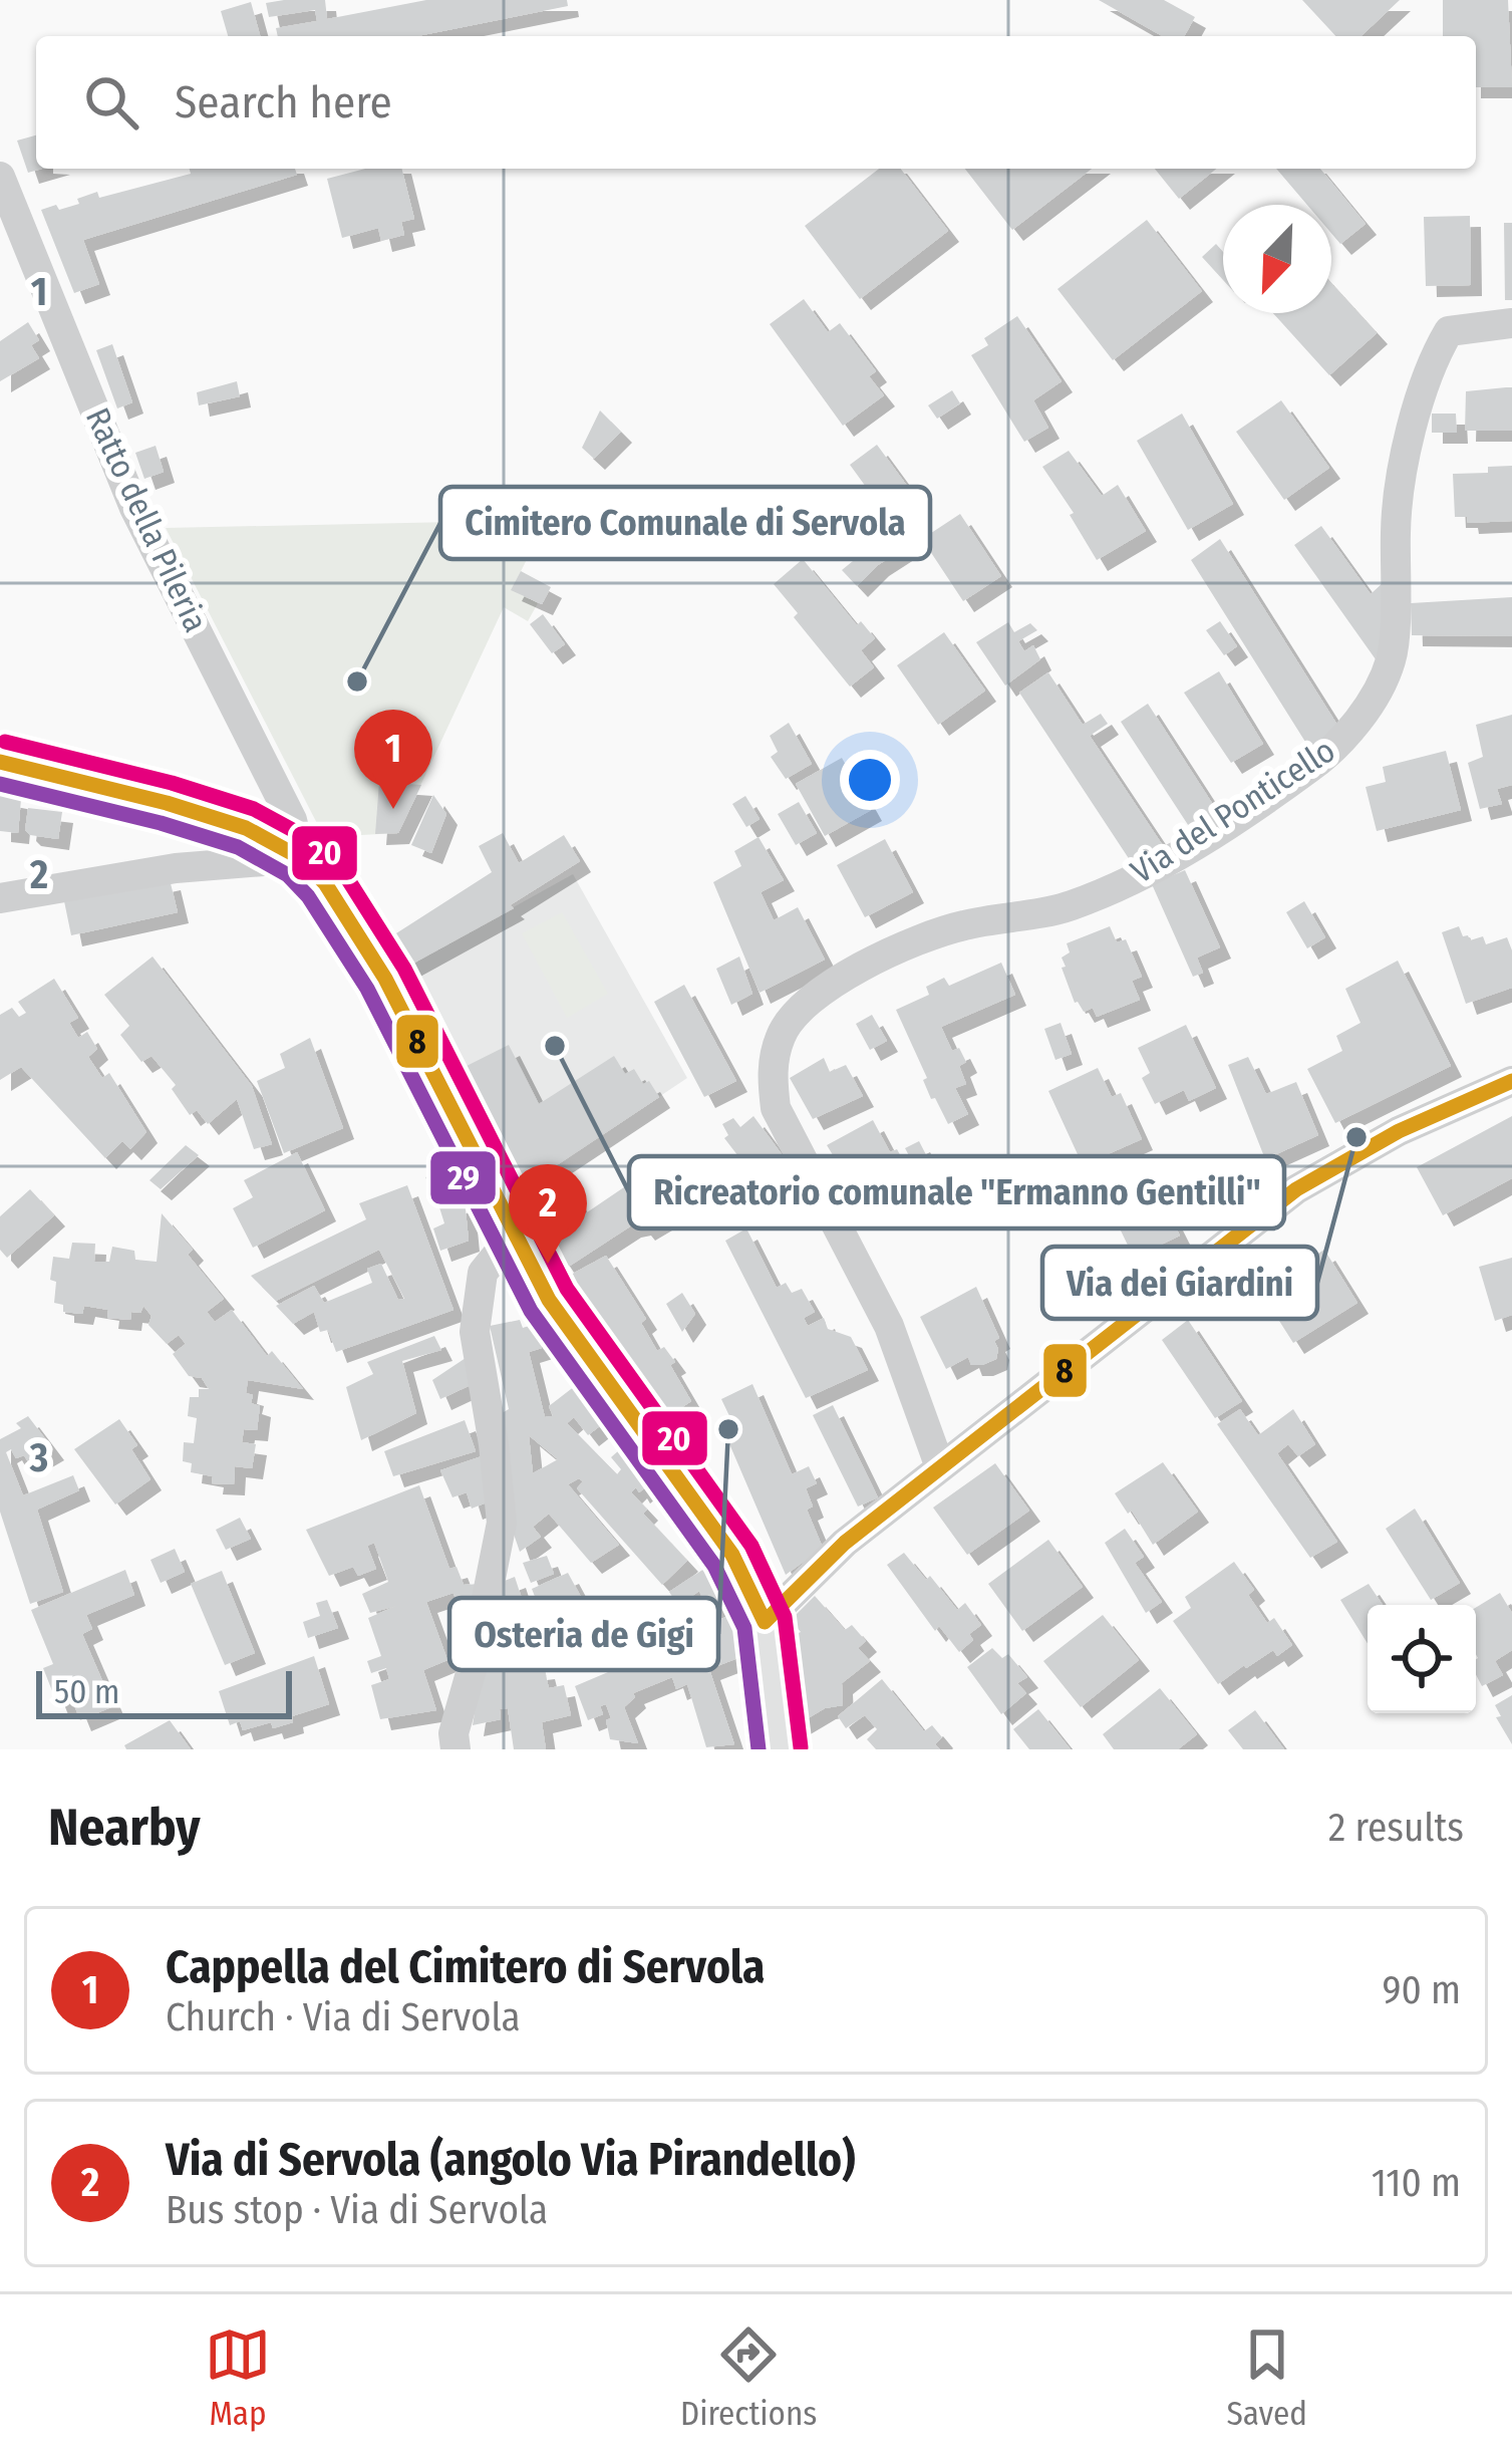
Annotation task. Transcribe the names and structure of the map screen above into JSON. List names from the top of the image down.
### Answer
{
  "streets": {
    "street": ["Ratto della Pileria", "Via del Ponticello"]
  },
  "places": [
    "Cimitero Comunale di Servola",
    "Ricreatorio comunale \"Ermanno Gentilli\"",
    "Via dei Giardini",
    "Osteria de Gigi"
  ],
  "lines": ["transit line 20", "transit line 8", "transit line 29"],
  "scale_bar": "50 m",
  "north": "bottom left",
  "page": {
    "search": "Search here",
    "pins": ["1", "2"],
    "scale": "50 m",
    "heading": ["Nearby", "2 results"],
    "list": [
      {
        "mark": "1",
        "name": "Cappella del Cimitero di Servola",
        "note": "Church · Via di Servola",
        "value": "90 m"
      },
      {
        "mark": "2",
        "name": "Via di Servola (angolo Via Pirandello)",
        "note": "Bus stop · Via di Servola",
        "value": "110 m"
      }
    ],
    "nav": ["Map", "Directions", "Saved"]
  },
  "grid": {
    "rows": ["1", "2", "3"]
  }
}
